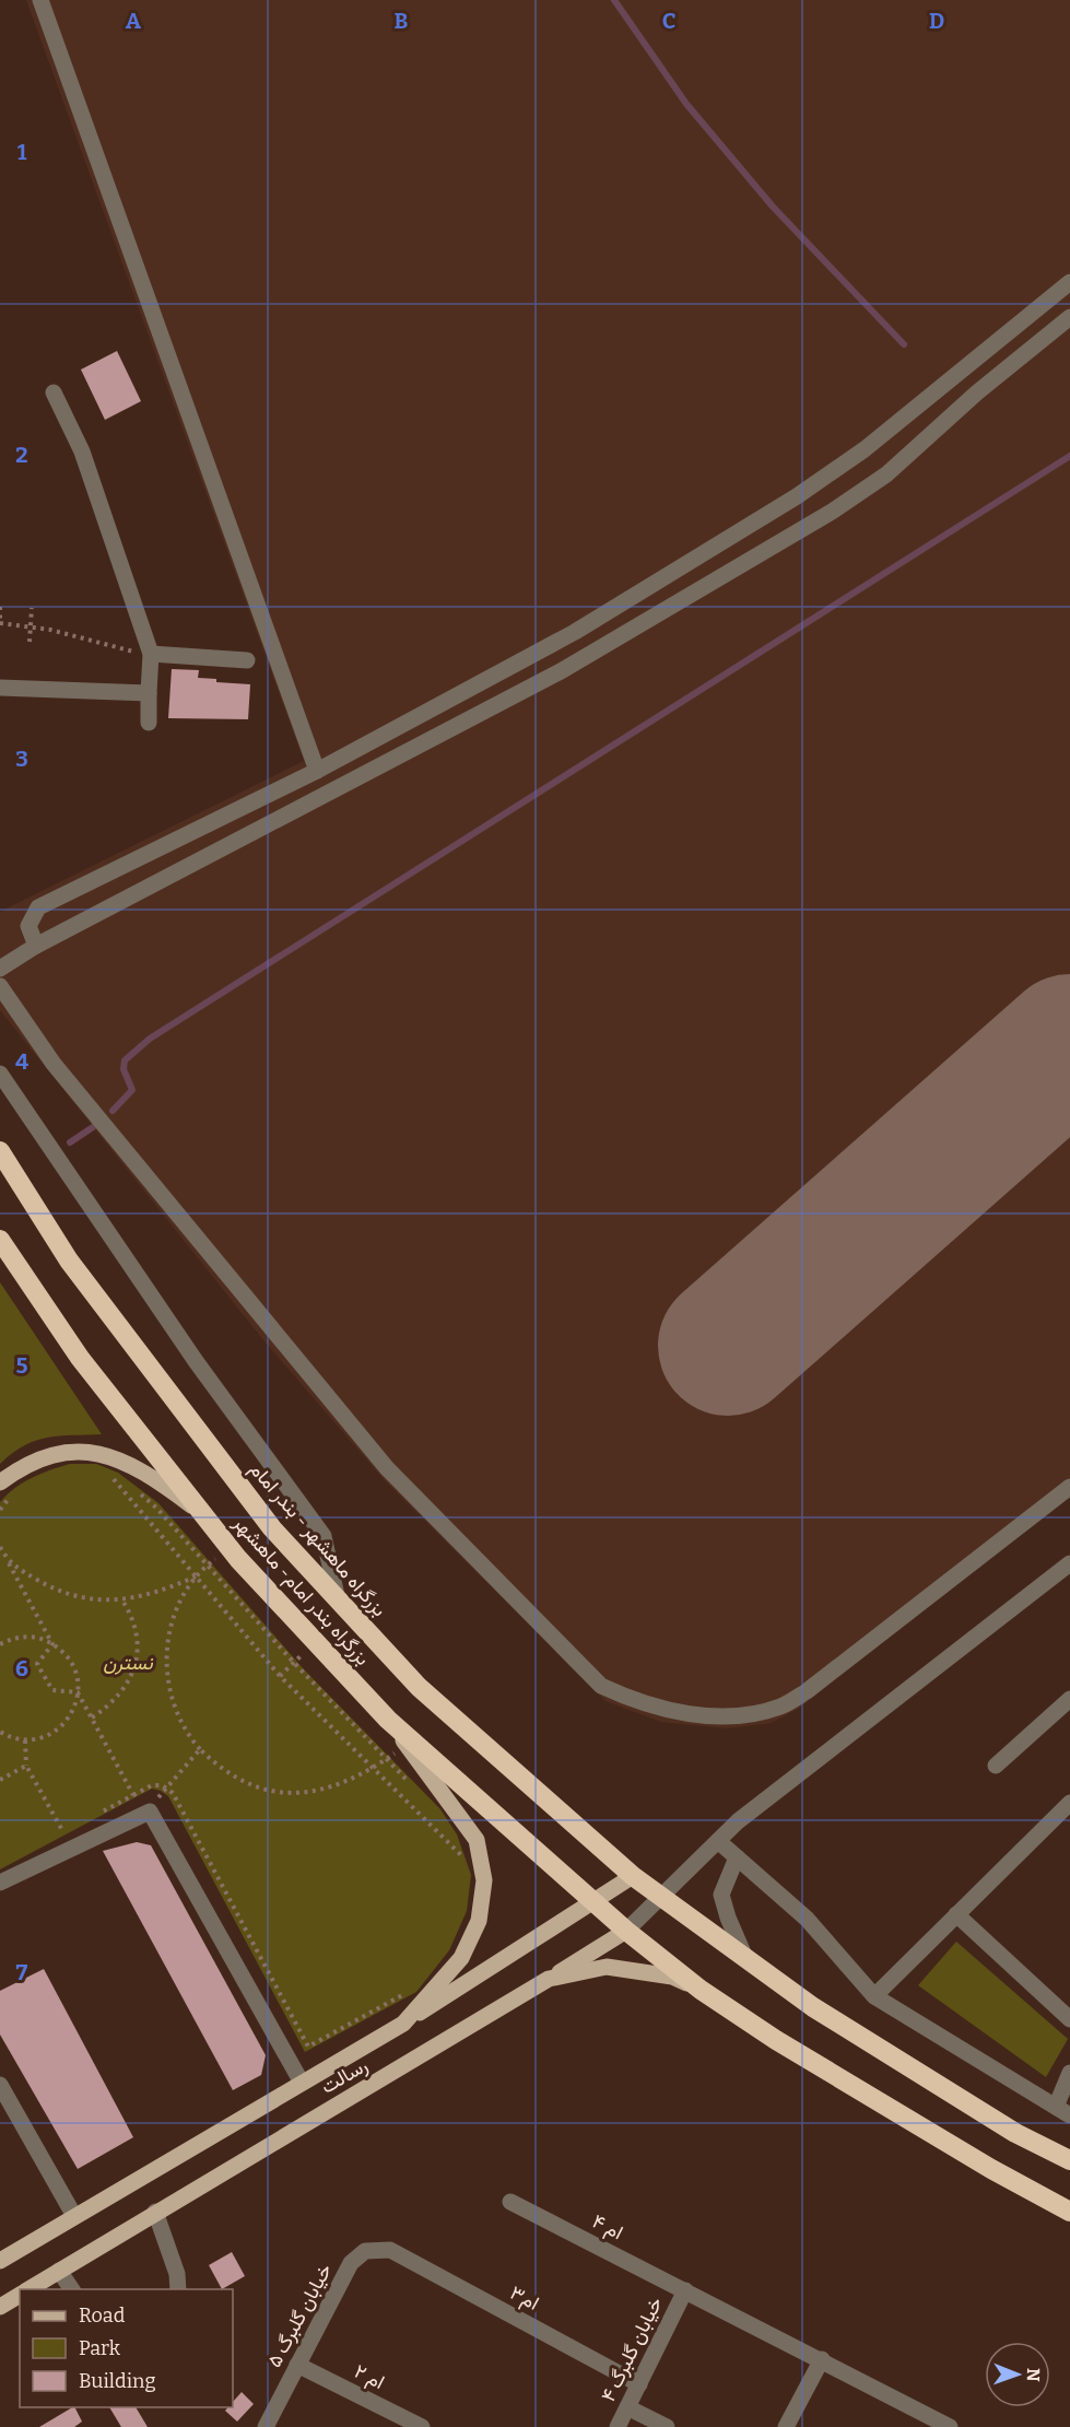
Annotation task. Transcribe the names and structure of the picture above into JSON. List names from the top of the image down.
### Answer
{
  "streets": {
    "highway": ["بزرگراه ماهشهر - بندر امام", "بزرگراه بندر امام- ماهشهر"],
    "main road": ["رسالت"],
    "street": [
      "ام ۴",
      "ام۳",
      "خیابان گلبرگ ۵",
      "خیابان گلبرگ ۴",
      "ام ۲"
    ]
  },
  "crossings": [
    ["بزرگراه ماهشهر - بندر امام", "رسالت"],
    ["بزرگراه بندر امام- ماهشهر", "رسالت"],
    ["ام ۴", "خیابان گلبرگ ۴"],
    ["ام۳", "خیابان گلبرگ ۵"],
    ["ام۳", "خیابان گلبرگ ۴"],
    ["خیابان گلبرگ ۵", "ام ۲"]
  ],
  "parks": ["نسترن"],
  "legend": ["Road", "Park", "Building"],
  "north": "right",
  "grid": {
    "columns": [
      "A",
      "B",
      "C",
      "D"
    ],
    "rows": [
      "1",
      "2",
      "3",
      "4",
      "5",
      "6",
      "7"
    ]
  }
}
